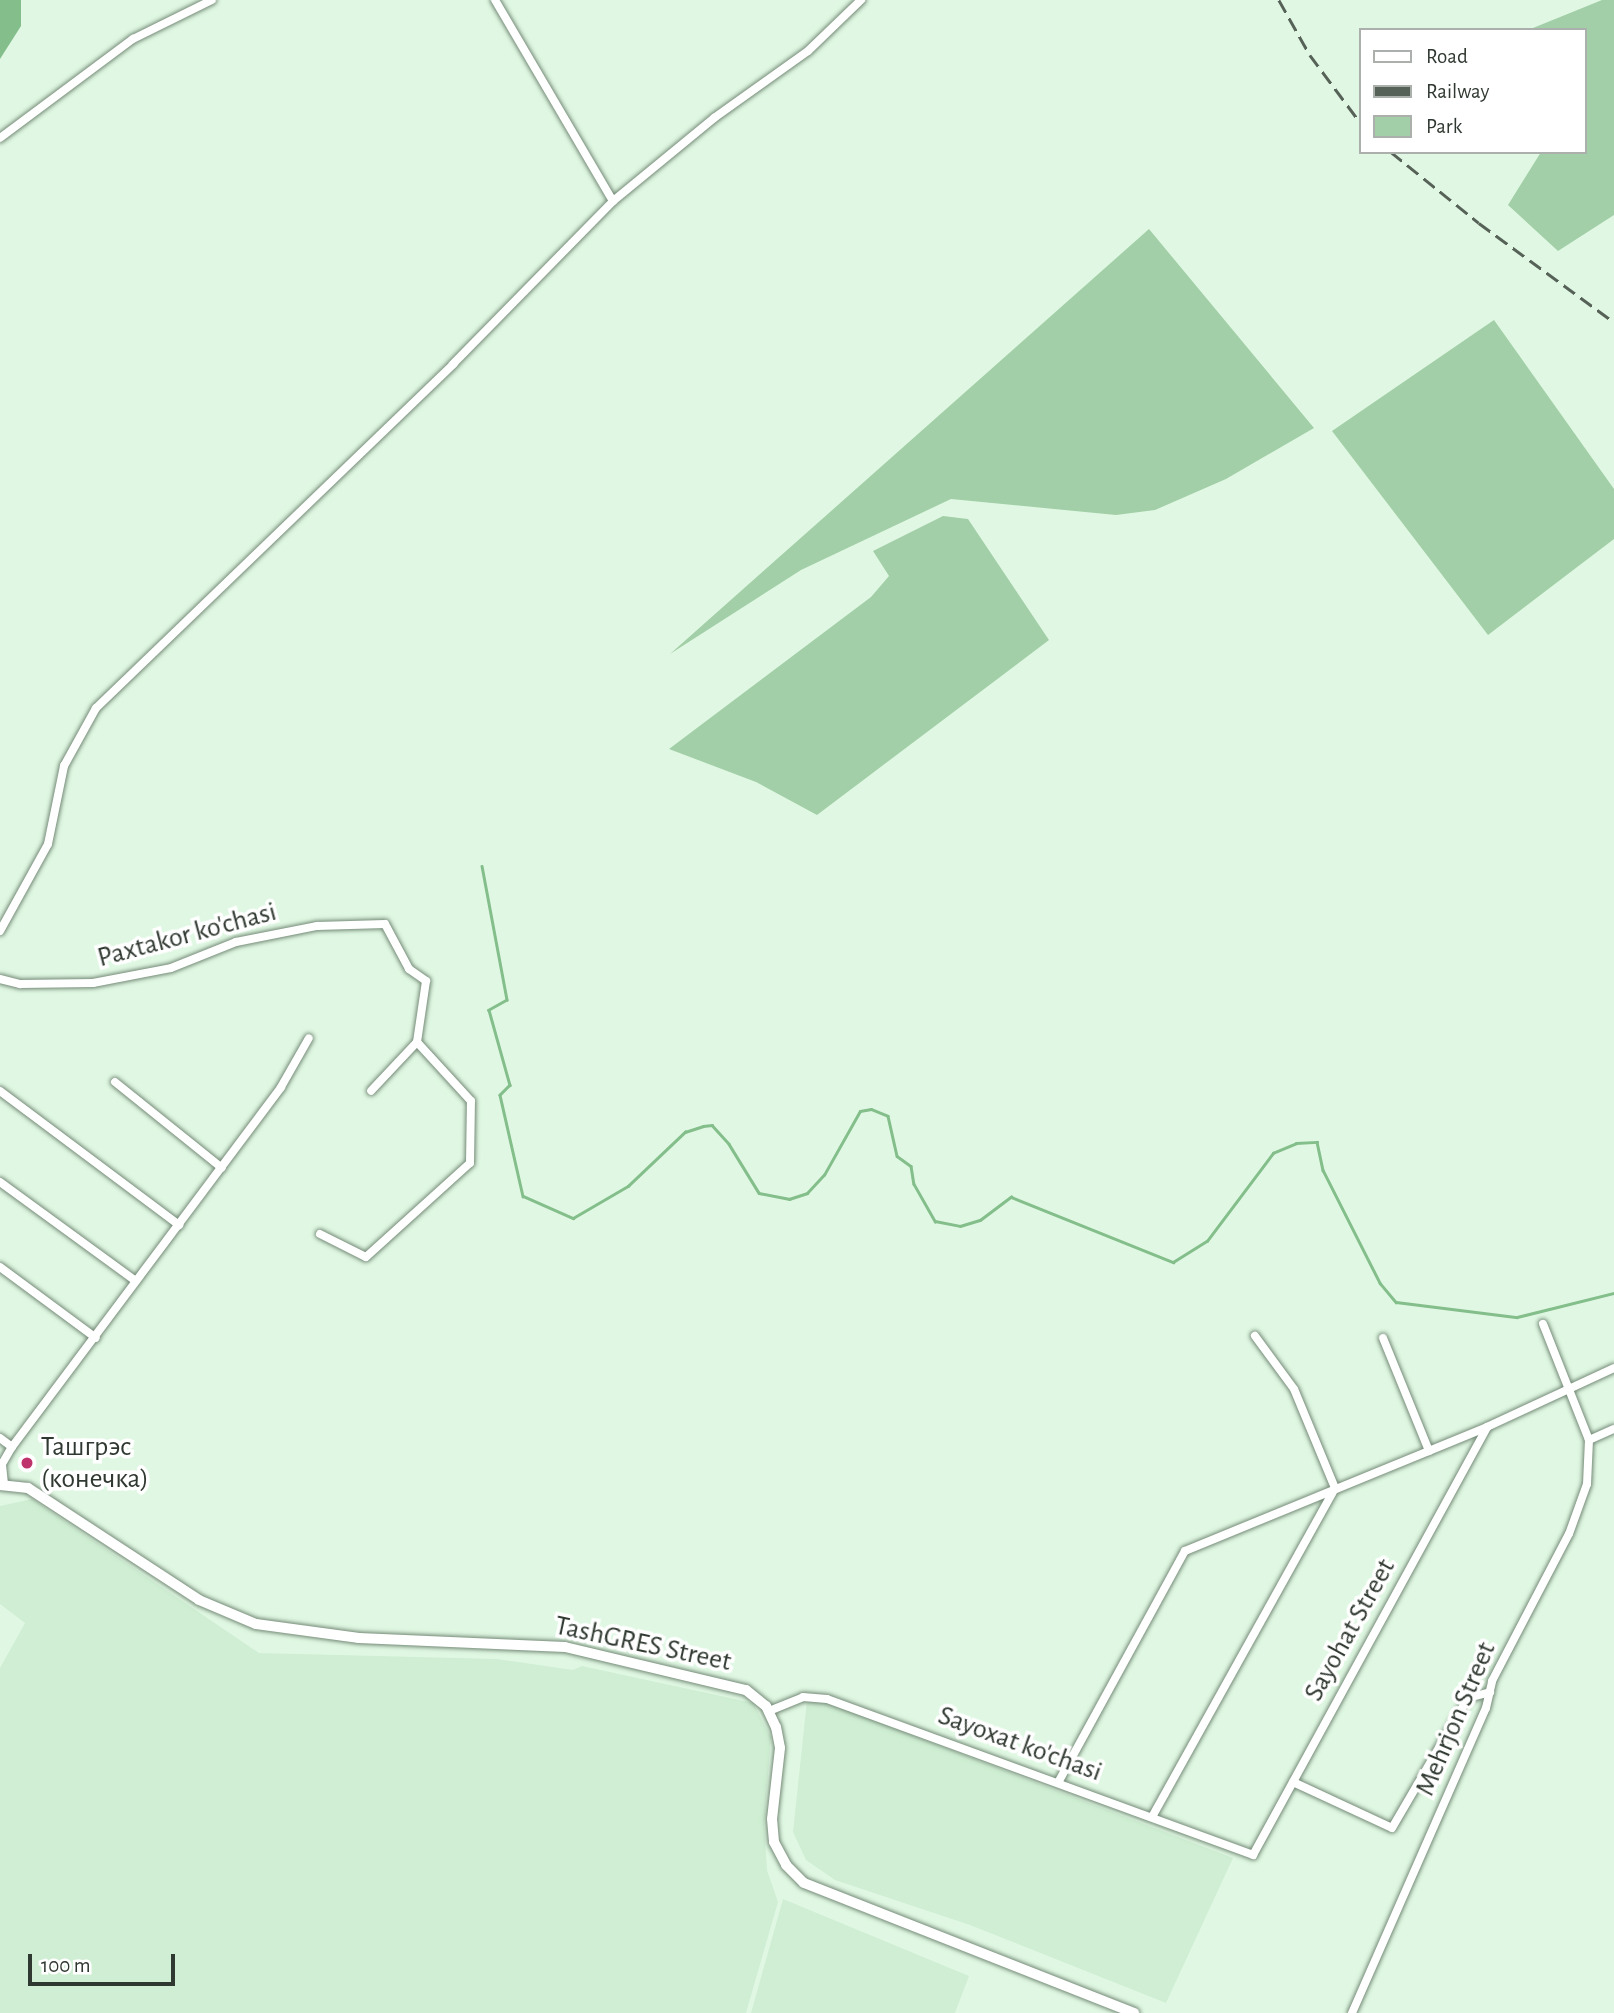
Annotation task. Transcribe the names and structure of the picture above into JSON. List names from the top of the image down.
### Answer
{
  "streets": {
    "main road": ["TashGRES Street"],
    "street": [
      "Paxtakor ko'chasi",
      "Sayohat Street",
      "Mehrjon Street",
      "Sayoxat ko'chasi"
    ]
  },
  "crossings": [
    ["Sayohat Street", "Sayoxat ko'chasi"],
    ["TashGRES Street", "Sayoxat ko'chasi"]
  ],
  "places": ["Ташгрэс (конечка)"],
  "legend": ["Road", "Railway", "Park"],
  "scale_bar": "100 m"
}
